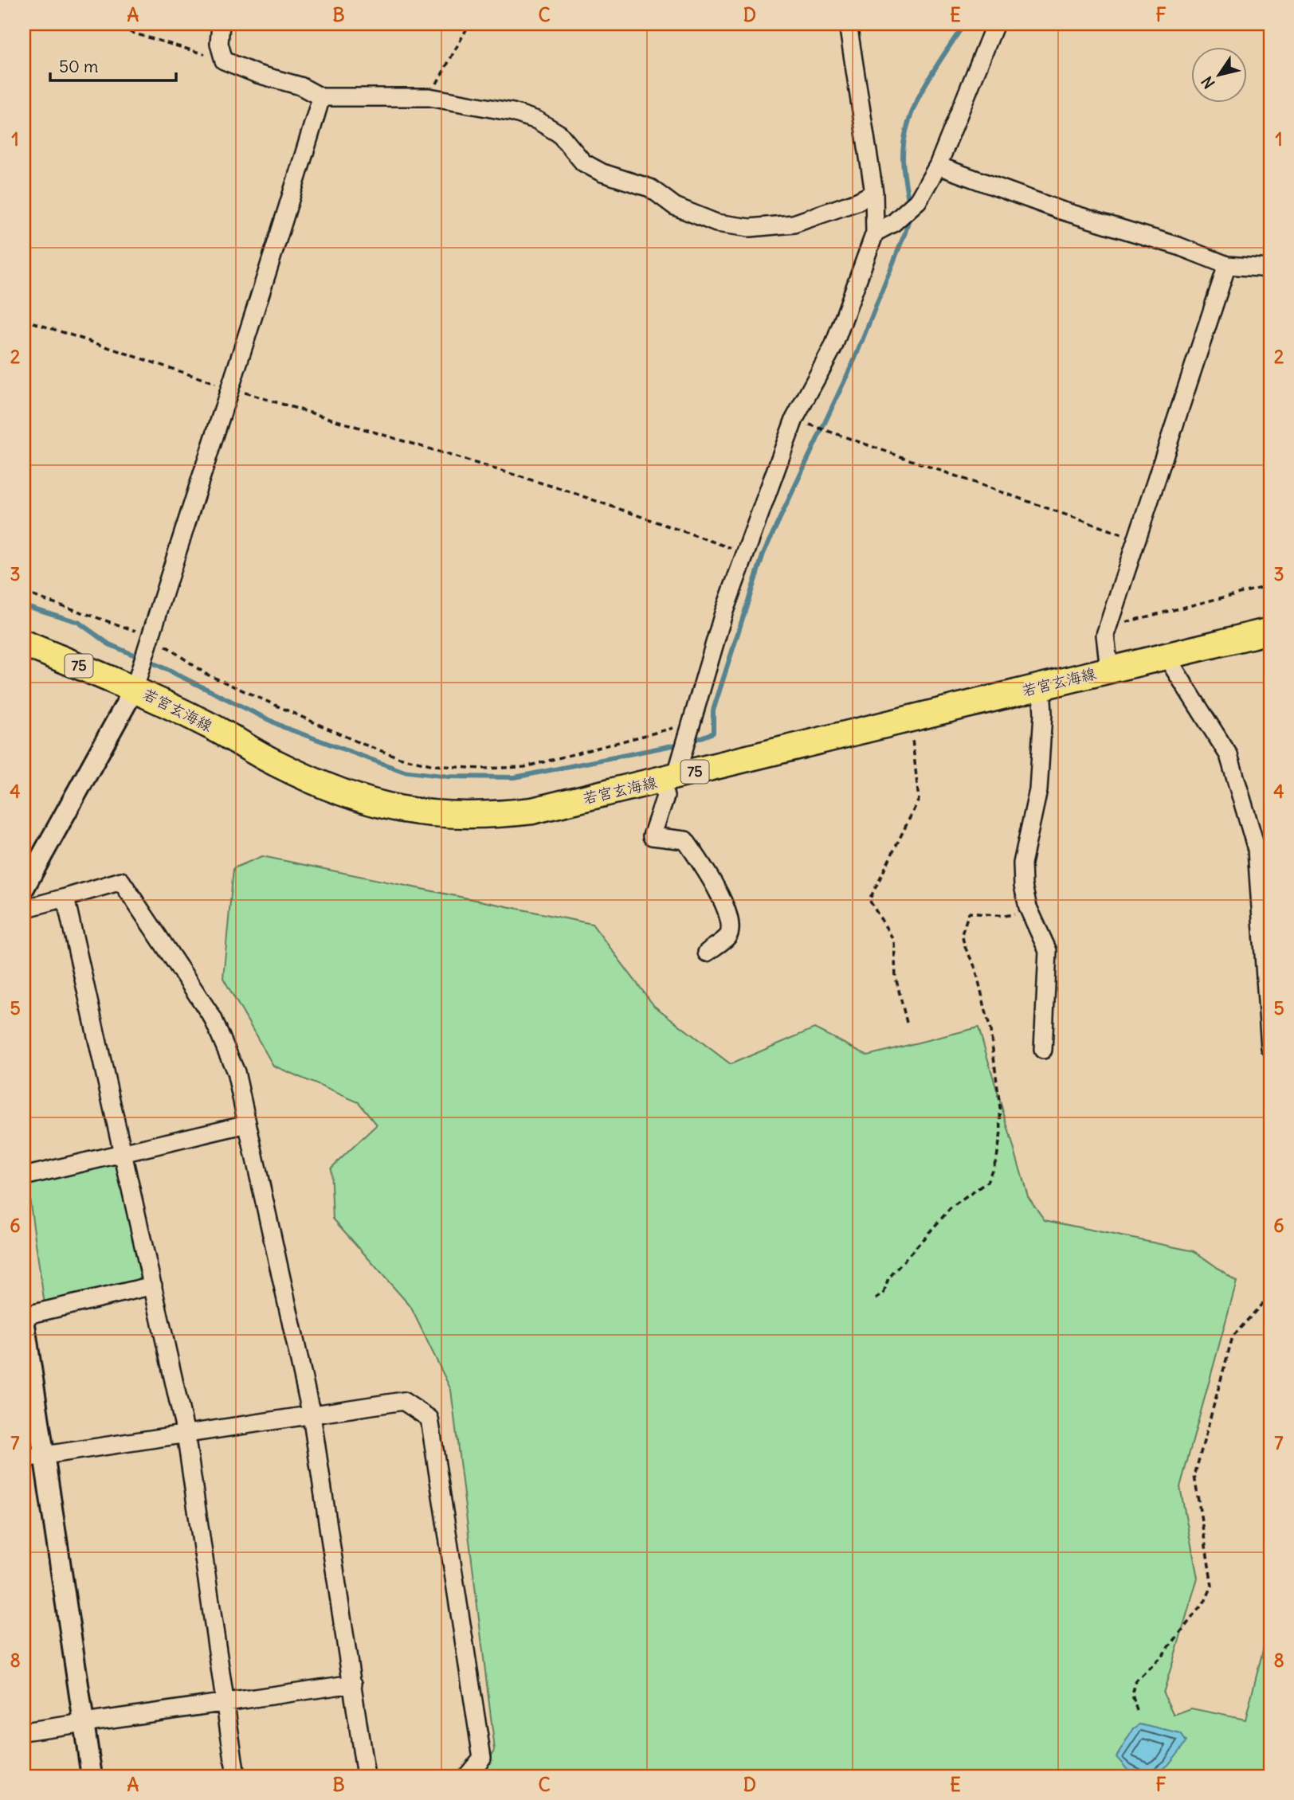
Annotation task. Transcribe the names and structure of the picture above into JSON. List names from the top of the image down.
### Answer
{
  "streets": {
    "main road": ["75", "若宮玄海線"]
  },
  "scale_bar": "50 m",
  "north": "bottom left",
  "grid": {
    "columns": [
      "A",
      "B",
      "C",
      "D",
      "E",
      "F"
    ],
    "rows": [
      "1",
      "2",
      "3",
      "4",
      "5",
      "6",
      "7",
      "8"
    ]
  }
}
